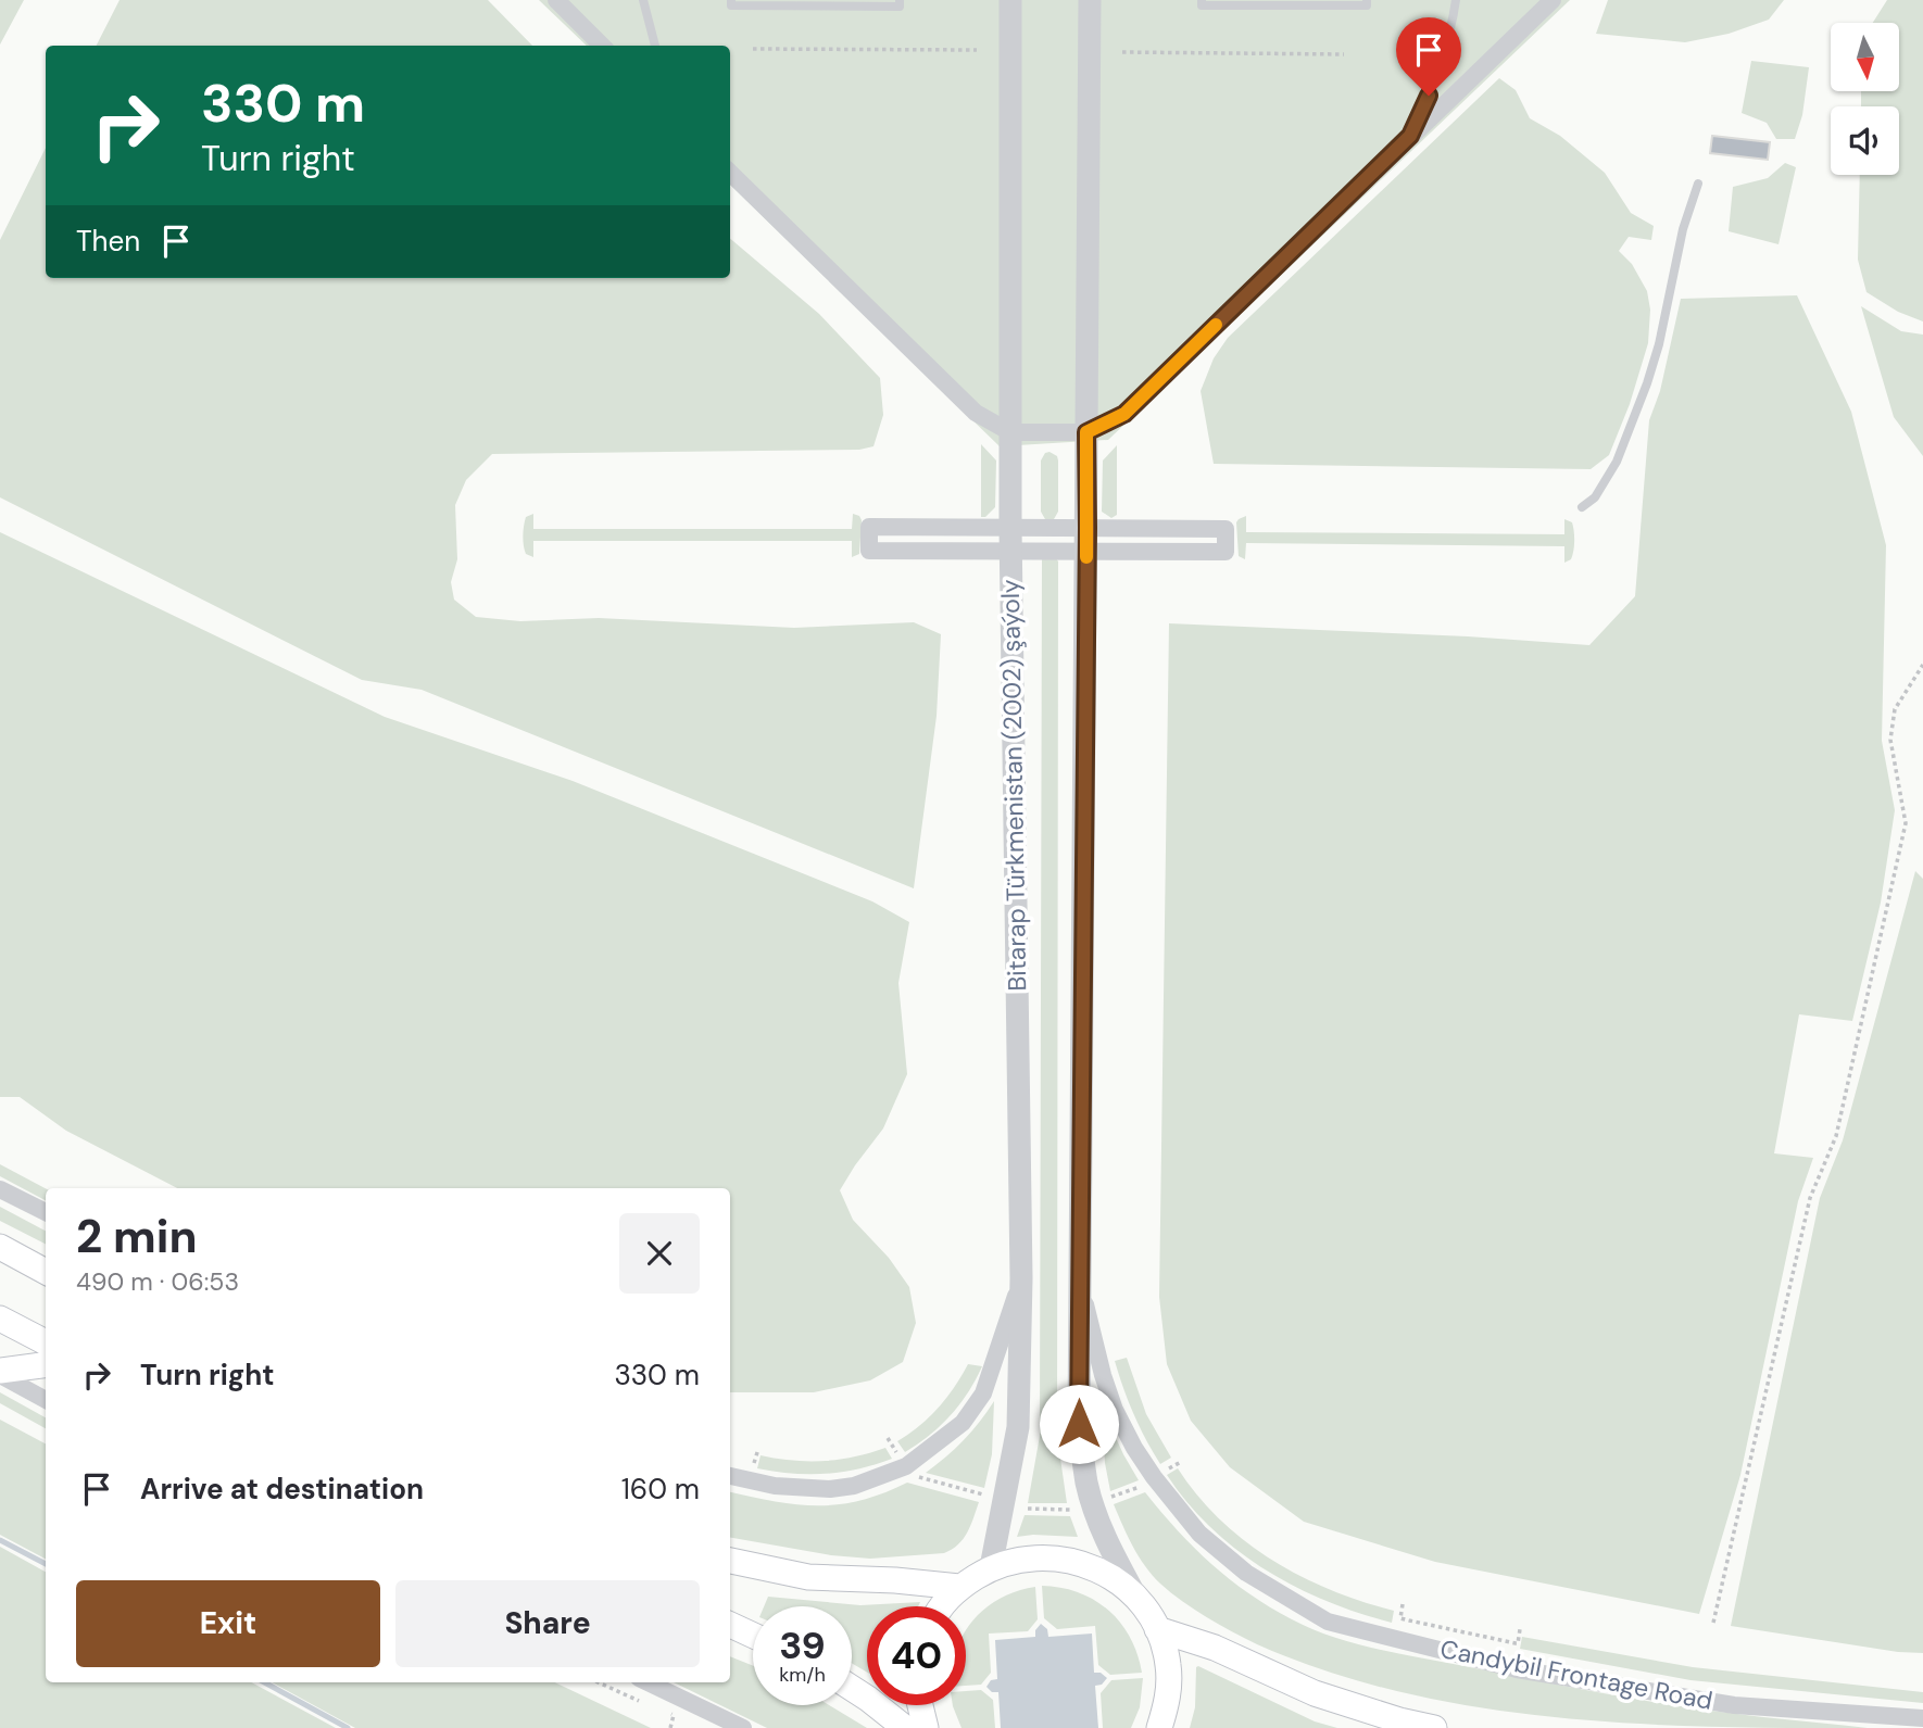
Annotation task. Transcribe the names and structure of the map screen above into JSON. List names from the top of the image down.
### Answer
{
  "streets": {
    "street": ["Bitarap Türkmenistan (2002) şaýoly", "Candybil Frontage Road"]
  },
  "north": "bottom",
  "page": {
    "turn": ["330 m", "Turn right"],
    "then": "Then",
    "heading": ["2 min", "490 m · 06:53"],
    "list": [
      {
        "name": "Turn right",
        "value": "330 m"
      },
      {
        "name": "Arrive at destination",
        "value": "160 m"
      }
    ],
    "buttons": ["Exit", "Share"],
    "speed": "39 km/h",
    "limit": "40"
  }
}
